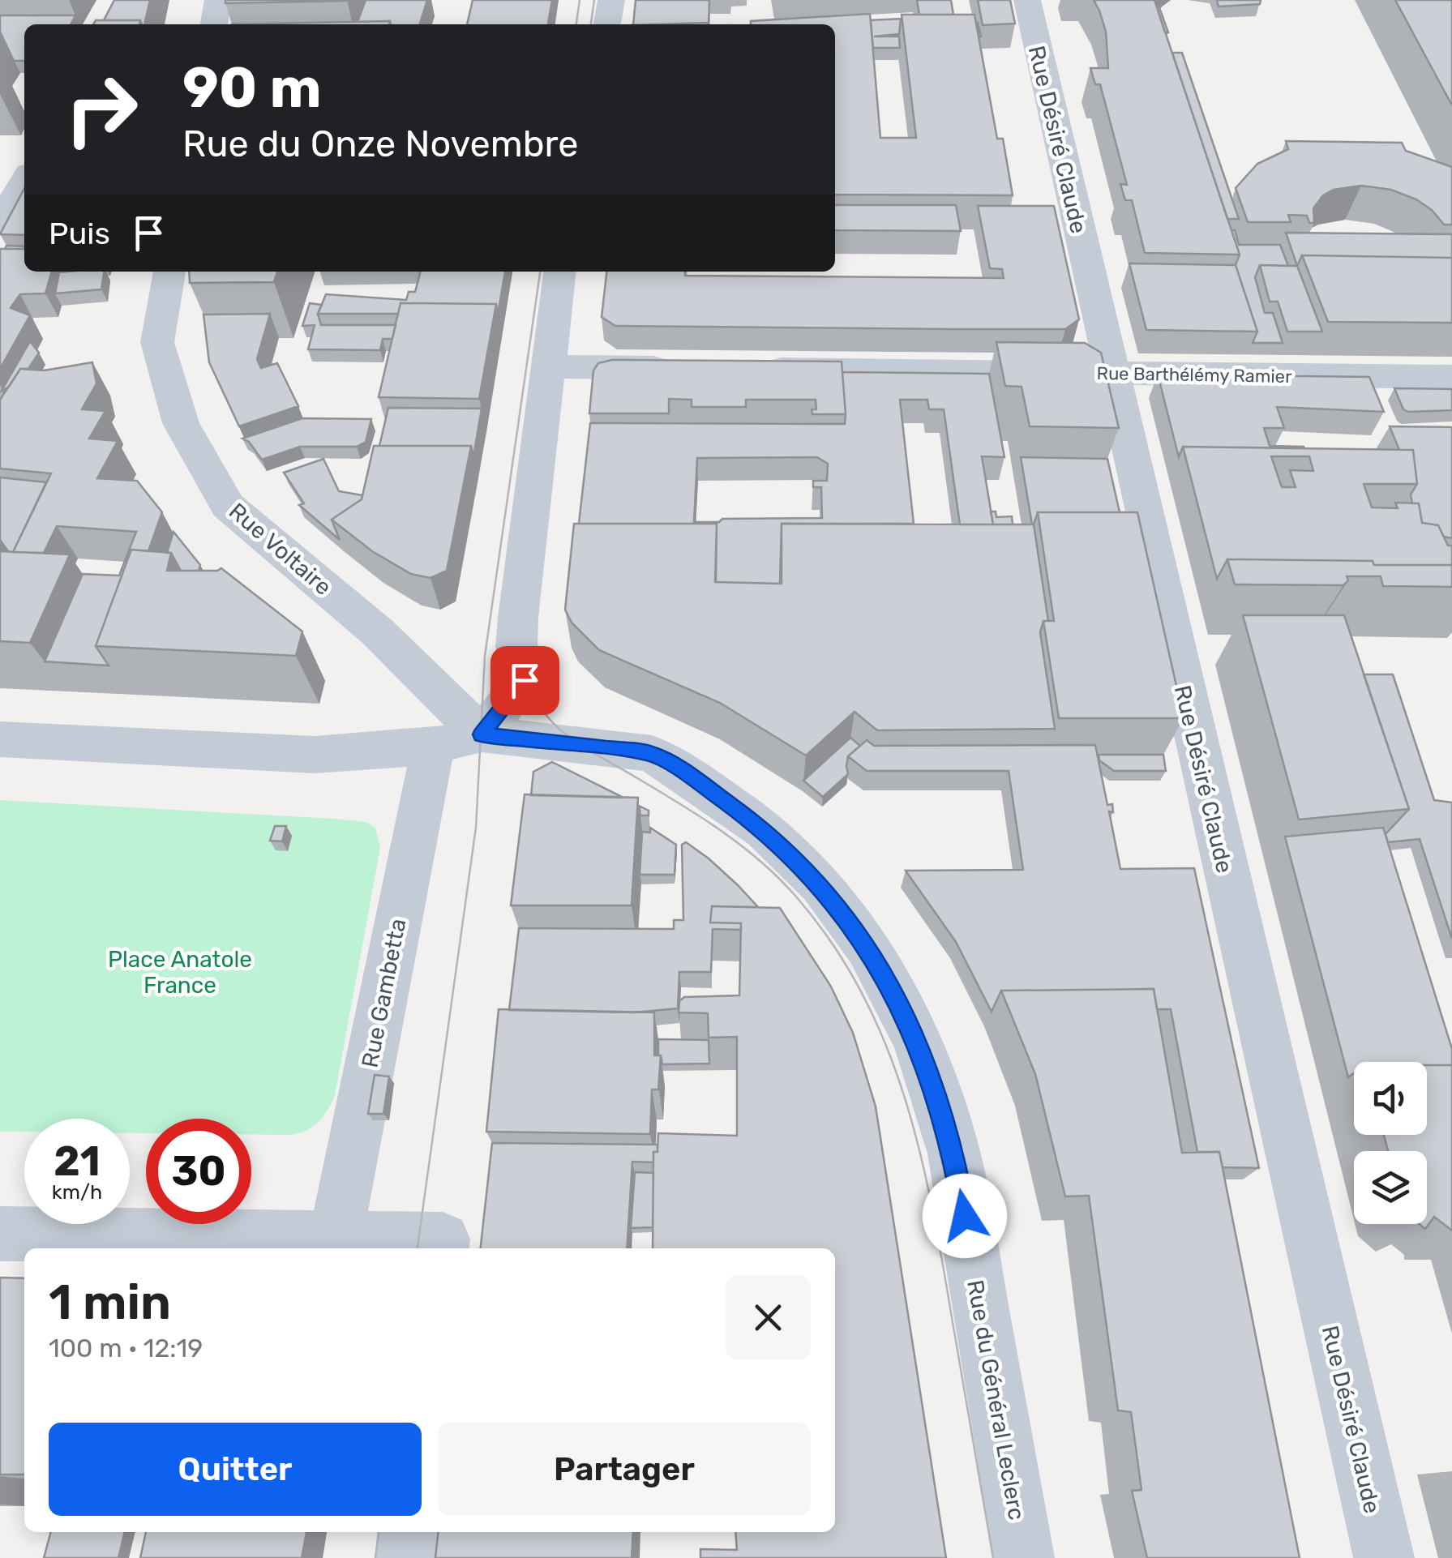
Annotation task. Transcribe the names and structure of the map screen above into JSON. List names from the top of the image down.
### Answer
{
  "streets": {
    "street": [
      "Rue Désiré Claude",
      "Rue Barthélémy Ramier",
      "Rue Voltaire",
      "Rue Gambetta",
      "Rue du Général Leclerc"
    ]
  },
  "crossings": [
    ["Rue Désiré Claude", "Rue Barthélémy Ramier"],
    ["Rue Voltaire", "Rue du Général Leclerc"]
  ],
  "parks": ["Place Anatole France"],
  "page": {
    "turn": ["90 m", "Rue du Onze Novembre"],
    "then": "Puis",
    "speed": "21 km/h",
    "limit": "30",
    "heading": ["1 min", "100 m · 12:19"],
    "buttons": ["Quitter", "Partager"]
  }
}
